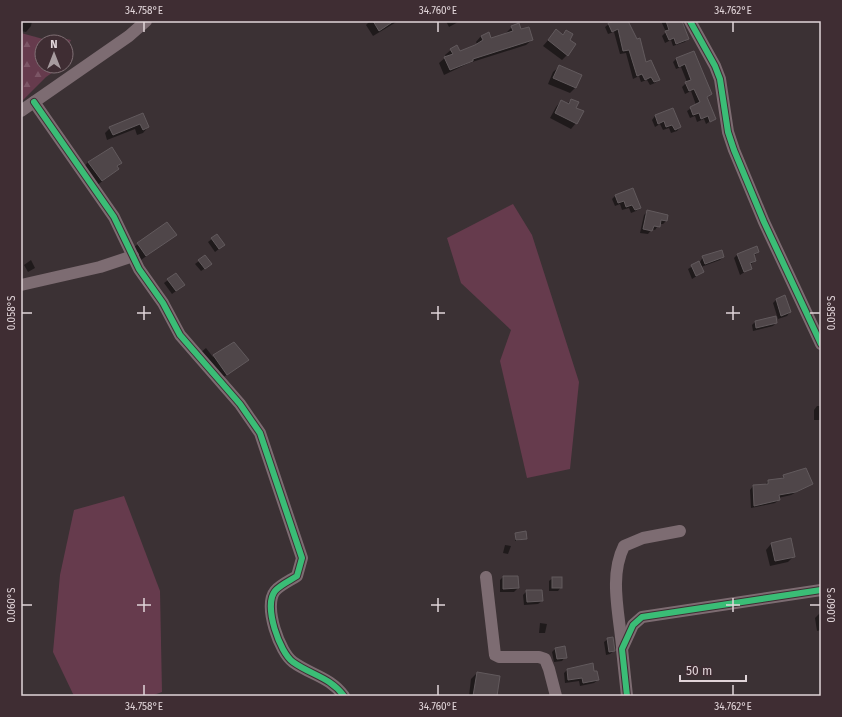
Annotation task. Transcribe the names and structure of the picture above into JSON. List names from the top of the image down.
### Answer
{
  "scale_bar": "50 m",
  "north": "top",
  "coordinates": [
    "34.758°E",
    "34.760°E",
    "34.762°E",
    "0.058°S",
    "0.060°S"
  ]
}
